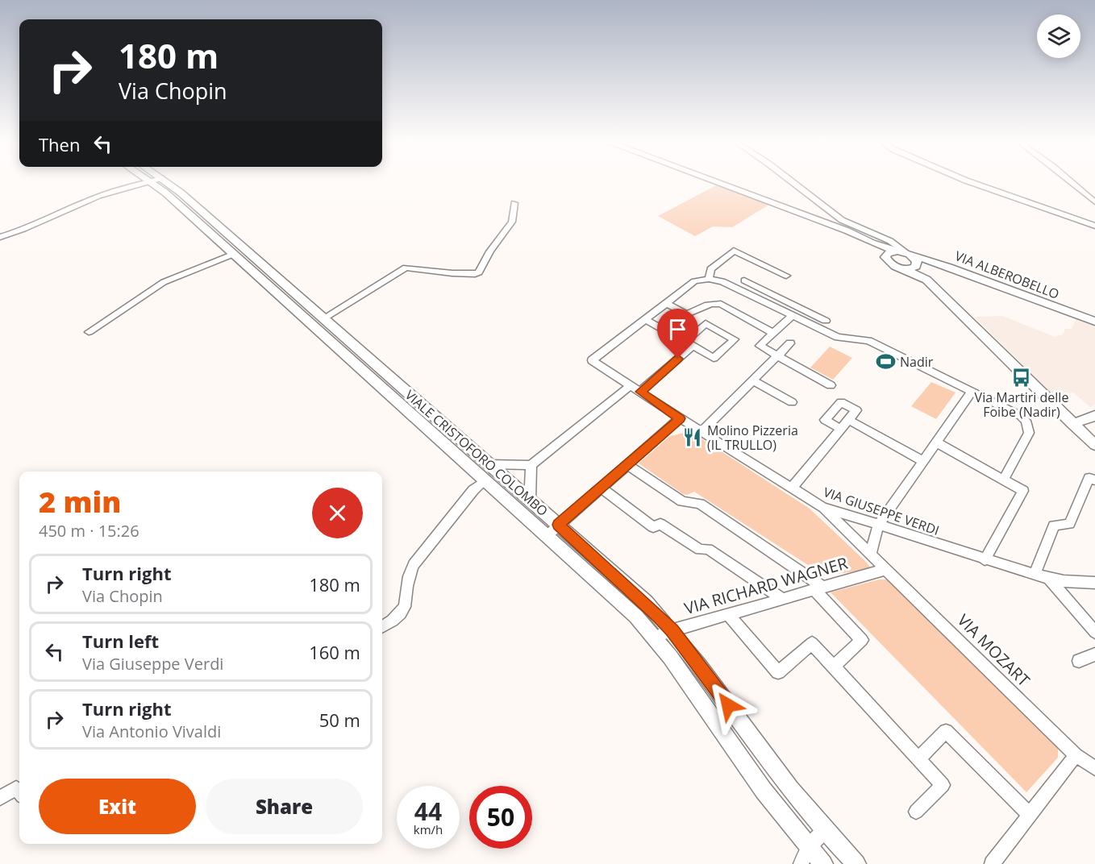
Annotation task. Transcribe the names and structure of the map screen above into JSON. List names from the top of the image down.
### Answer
{
  "streets": {
    "main road": ["VIA ALBEROBELLO", "VIALE CRISTOFORO COLOMBO"],
    "street": ["VIA GIUSEPPE VERDI", "VIA RICHARD WAGNER", "VIA MOZART"]
  },
  "crossings": [
    ["VIALE CRISTOFORO COLOMBO", "VIA RICHARD WAGNER"],
    ["VIA GIUSEPPE VERDI", "VIA MOZART"],
    ["VIA RICHARD WAGNER", "VIA MOZART"]
  ],
  "places": {
    "sports": ["Nadir"],
    "bus stop": ["Via Martiri delle Foibe (Nadir)"],
    "restaurant": ["Molino Pizzeria (IL TRULLO)"]
  },
  "page": {
    "turn": ["180 m", "Via Chopin"],
    "then": "Then",
    "heading": ["2 min", "450 m · 15:26"],
    "list": [
      {
        "name": "Turn right",
        "note": "Via Chopin",
        "value": "180 m"
      },
      {
        "name": "Turn left",
        "note": "Via Giuseppe Verdi",
        "value": "160 m"
      },
      {
        "name": "Turn right",
        "note": "Via Antonio Vivaldi",
        "value": "50 m"
      }
    ],
    "buttons": ["Exit", "Share"],
    "speed": "44 km/h",
    "limit": "50"
  }
}
